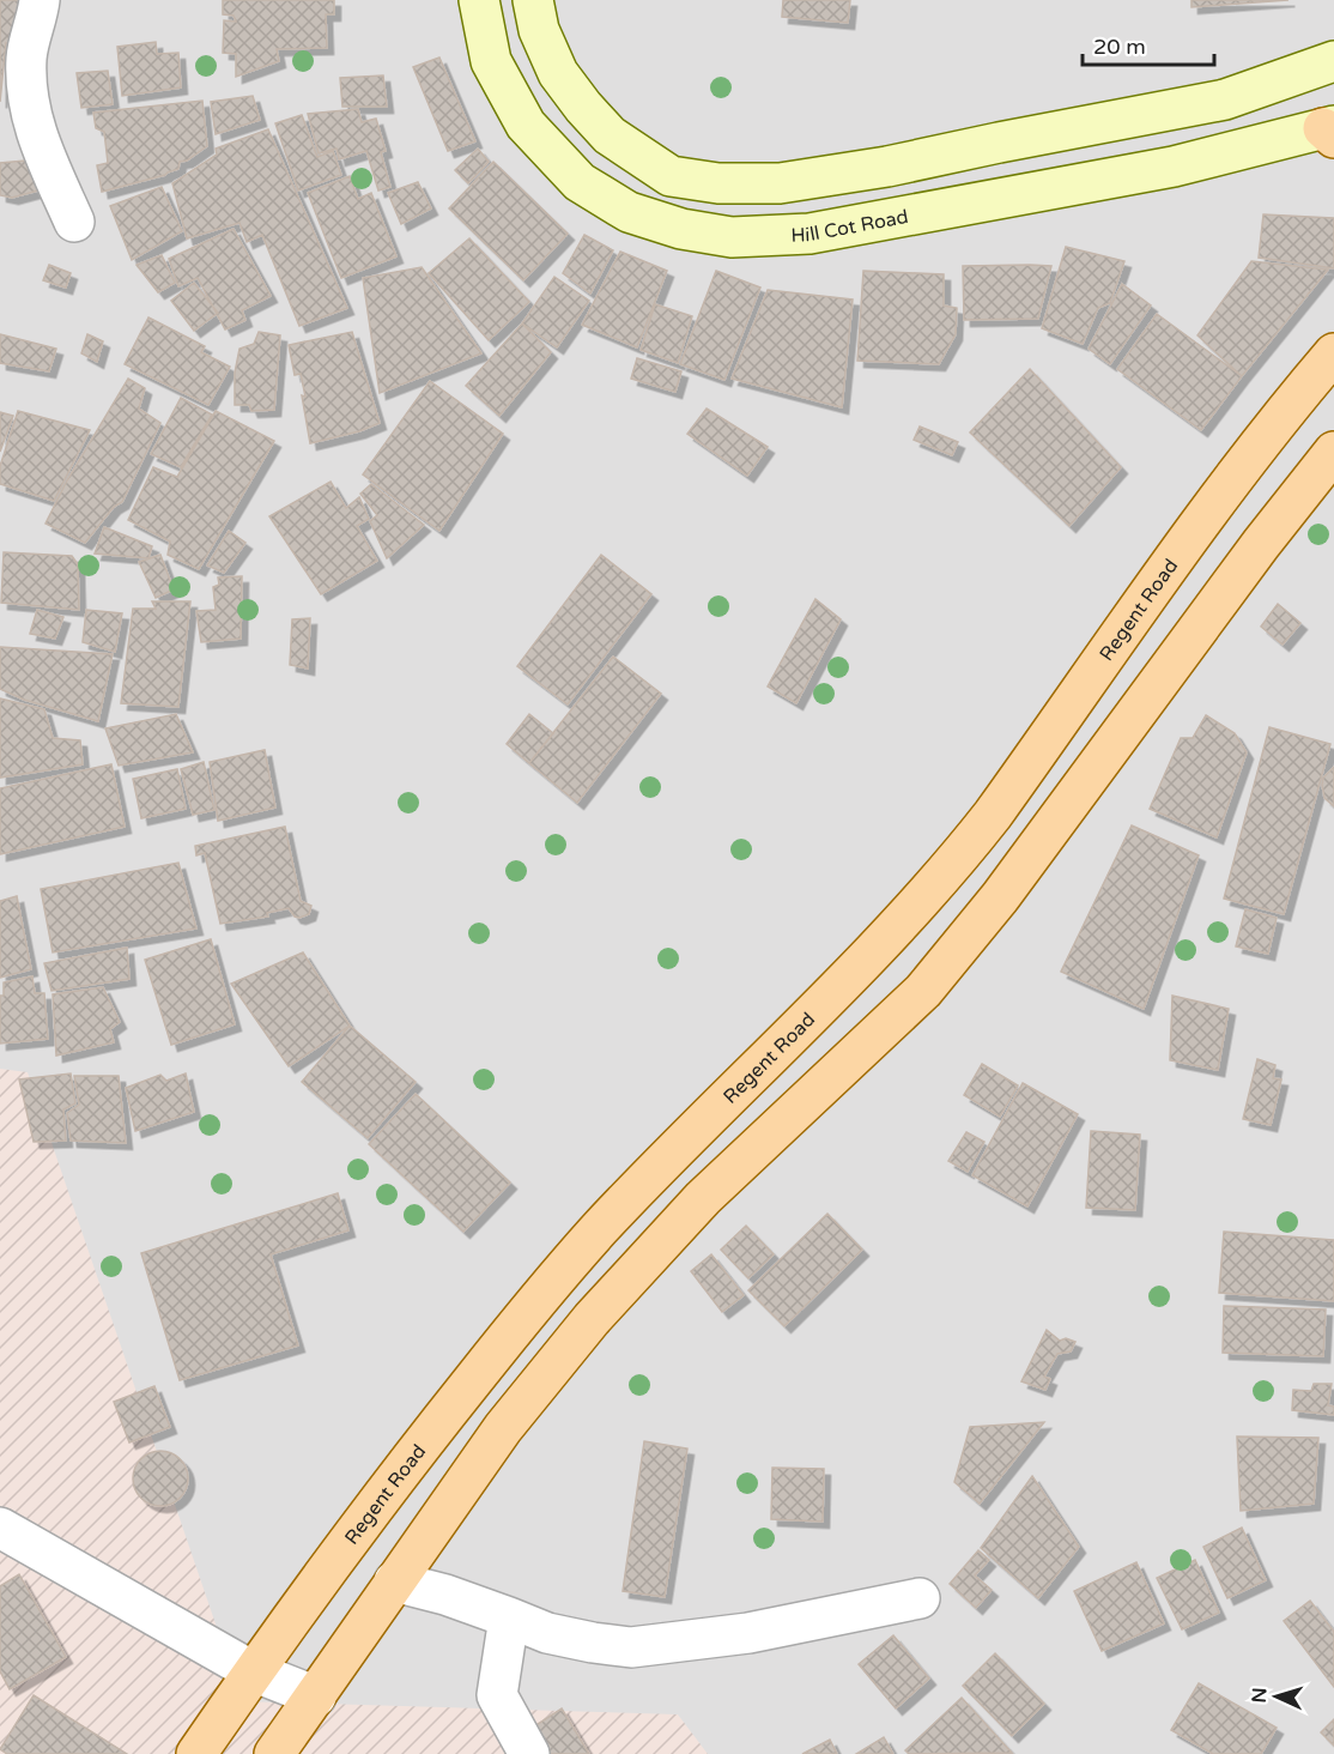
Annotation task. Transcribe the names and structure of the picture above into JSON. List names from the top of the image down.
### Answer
{
  "streets": {
    "main road": ["Hill Cot Road", "Regent Road"]
  },
  "scale_bar": "20 m",
  "north": "left"
}
